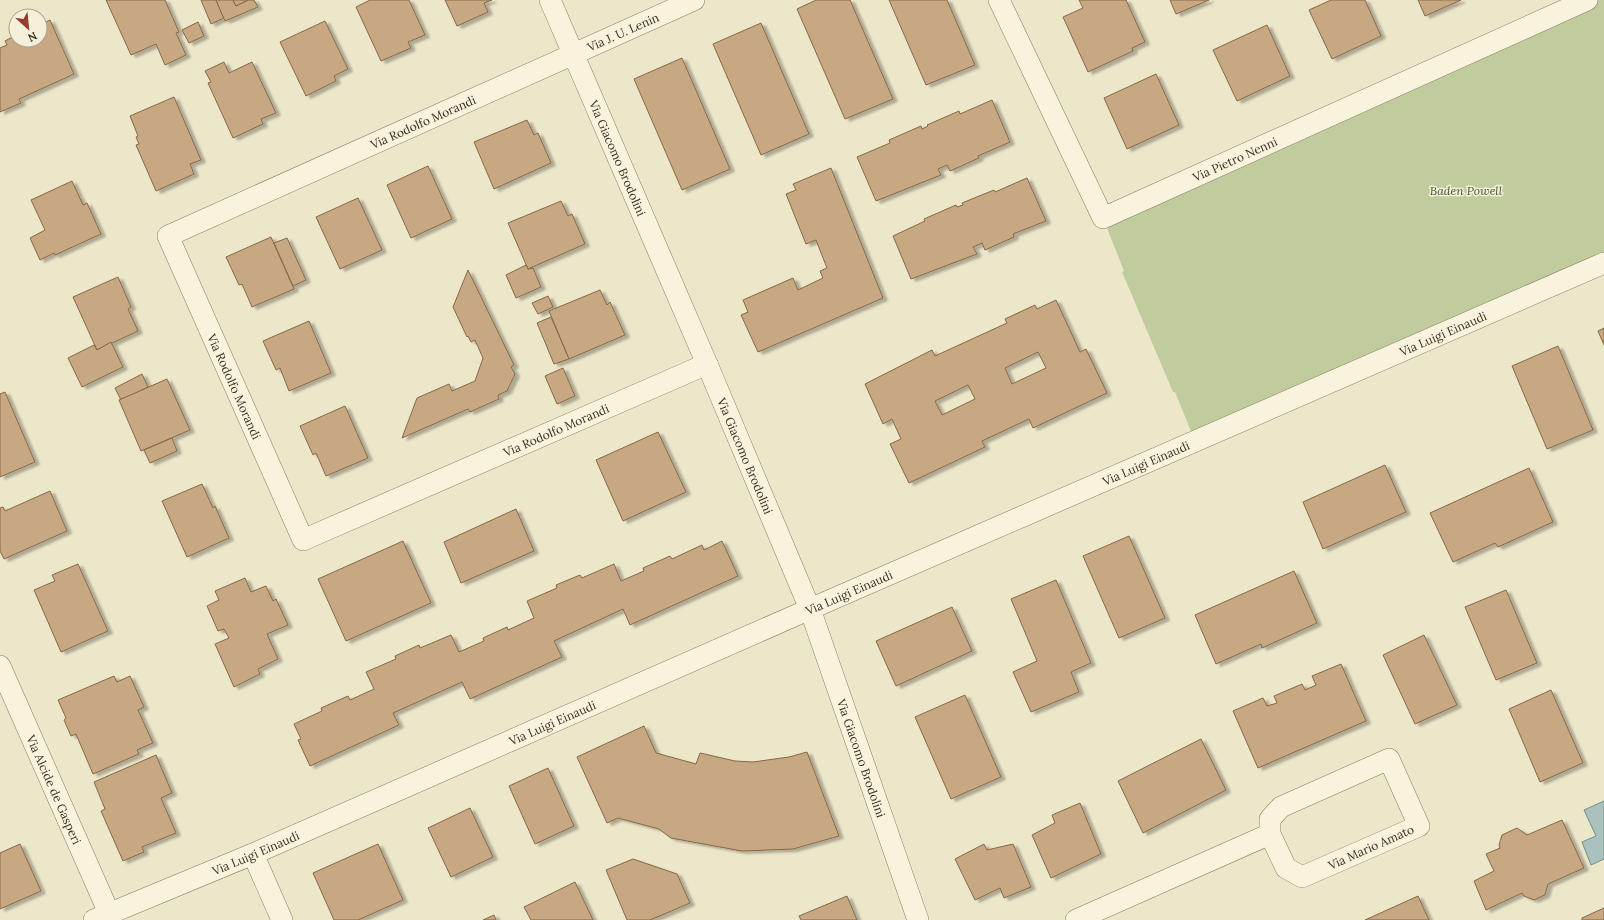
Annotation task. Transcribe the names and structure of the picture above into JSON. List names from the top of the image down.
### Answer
{
  "streets": {
    "street": [
      "Via J. U. Lenin",
      "Via Rodolfo Morandi",
      "Via Giacomo Brodolini",
      "Via Pietro Nenni",
      "Via Luigi Einaudi",
      "Via Alcide de Gasperi",
      "Via Mario Amato"
    ]
  },
  "crossings": [
    ["Via J. U. Lenin", "Via Rodolfo Morandi"],
    ["Via J. U. Lenin", "Via Giacomo Brodolini"],
    ["Via Rodolfo Morandi", "Via Giacomo Brodolini"],
    ["Via Giacomo Brodolini", "Via Luigi Einaudi"],
    ["Via Luigi Einaudi", "Via Alcide de Gasperi"]
  ],
  "parks": ["Baden Powell"],
  "north": "bottom right"
}
